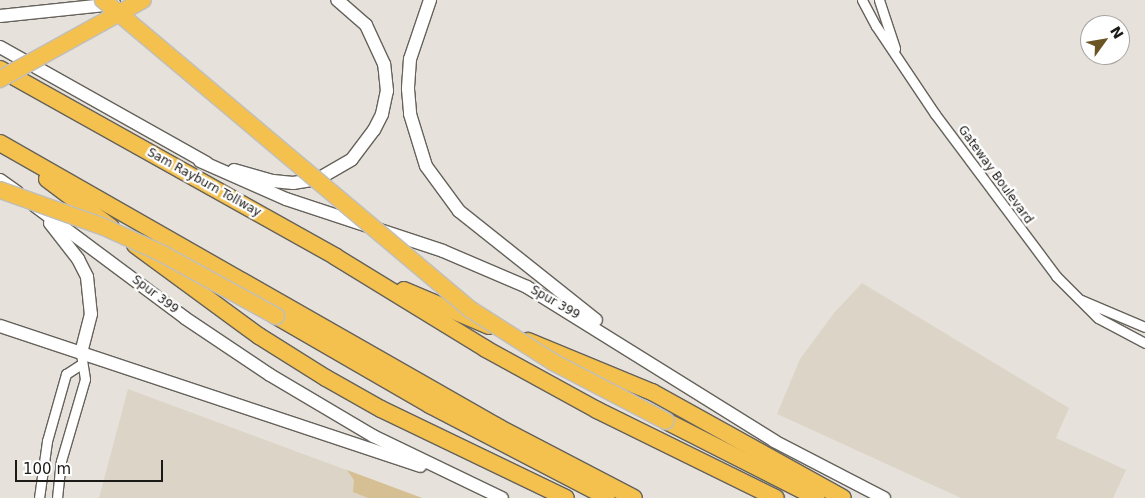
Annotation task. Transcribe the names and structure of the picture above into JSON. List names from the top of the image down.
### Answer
{
  "streets": {
    "highway": ["Sam Rayburn Tollway"],
    "main road": ["Spur 399"],
    "street": ["Gateway Boulevard"]
  },
  "scale_bar": "100 m",
  "north": "top right"
}
